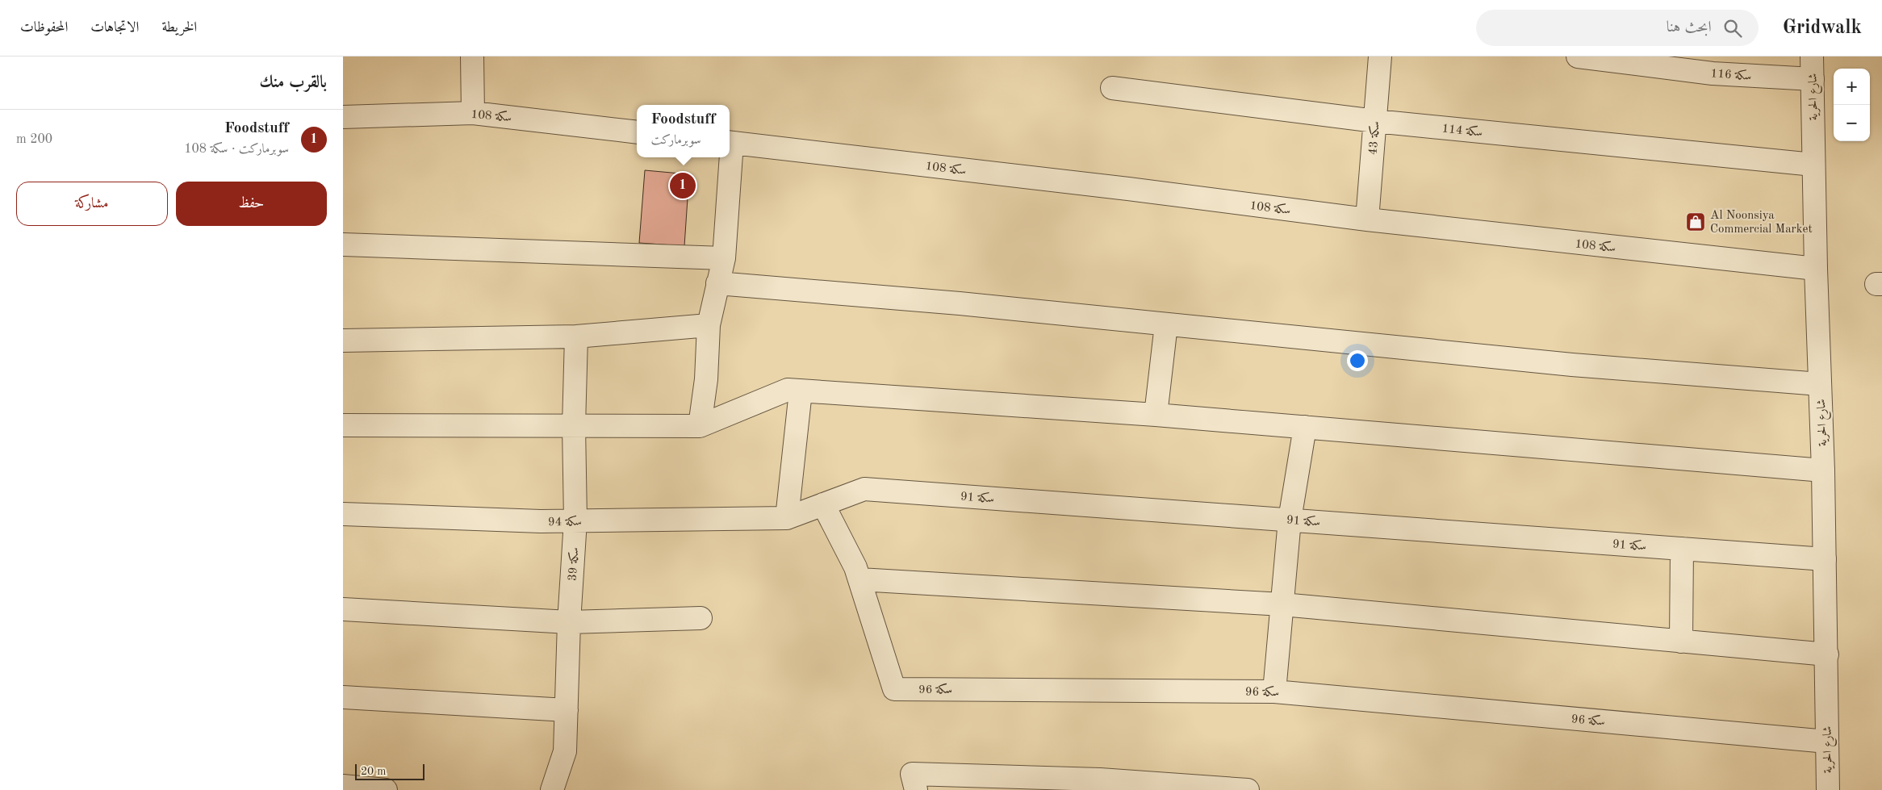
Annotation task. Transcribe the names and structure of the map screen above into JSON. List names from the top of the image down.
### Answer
{
  "streets": {
    "street": [
      "سكة 116",
      "شارع الحرية",
      "سكة 108",
      "سكة 114",
      "سكة 43",
      "سكة 91",
      "سكة 94",
      "سكة 39",
      "سكة 96"
    ]
  },
  "crossings": [
    ["سكة 116", "شارع الحرية"],
    ["شارع الحرية", "سكة 108"],
    ["شارع الحرية", "سكة 114"],
    ["شارع الحرية", "سكة 91"],
    ["شارع الحرية", "سكة 96"],
    ["سكة 108", "سكة 43"],
    ["سكة 114", "سكة 43"],
    ["سكة 91", "سكة 94"],
    ["سكة 91", "سكة 96"],
    ["سكة 94", "سكة 39"]
  ],
  "places": {
    "shop": ["Al Noonsiya Commercial Market"]
  },
  "scale_bar": "20 m",
  "page": {
    "header": "Gridwalk",
    "search": "ابحث هنا",
    "nav": ["الخريطة", "الاتجاهات", "المحفوظات"],
    "heading": "بالقرب منك",
    "map_buttons": ["+", "−"],
    "popup": ["Foodstuff", "سوبرماركت"],
    "list": [
      {
        "mark": "1",
        "name": "Foodstuff",
        "note": "سوبرماركت · سكة 108",
        "value": "200 m"
      }
    ],
    "buttons": ["حفظ", "مشاركة"],
    "pins": "1",
    "scale": "20 m"
  }
}
